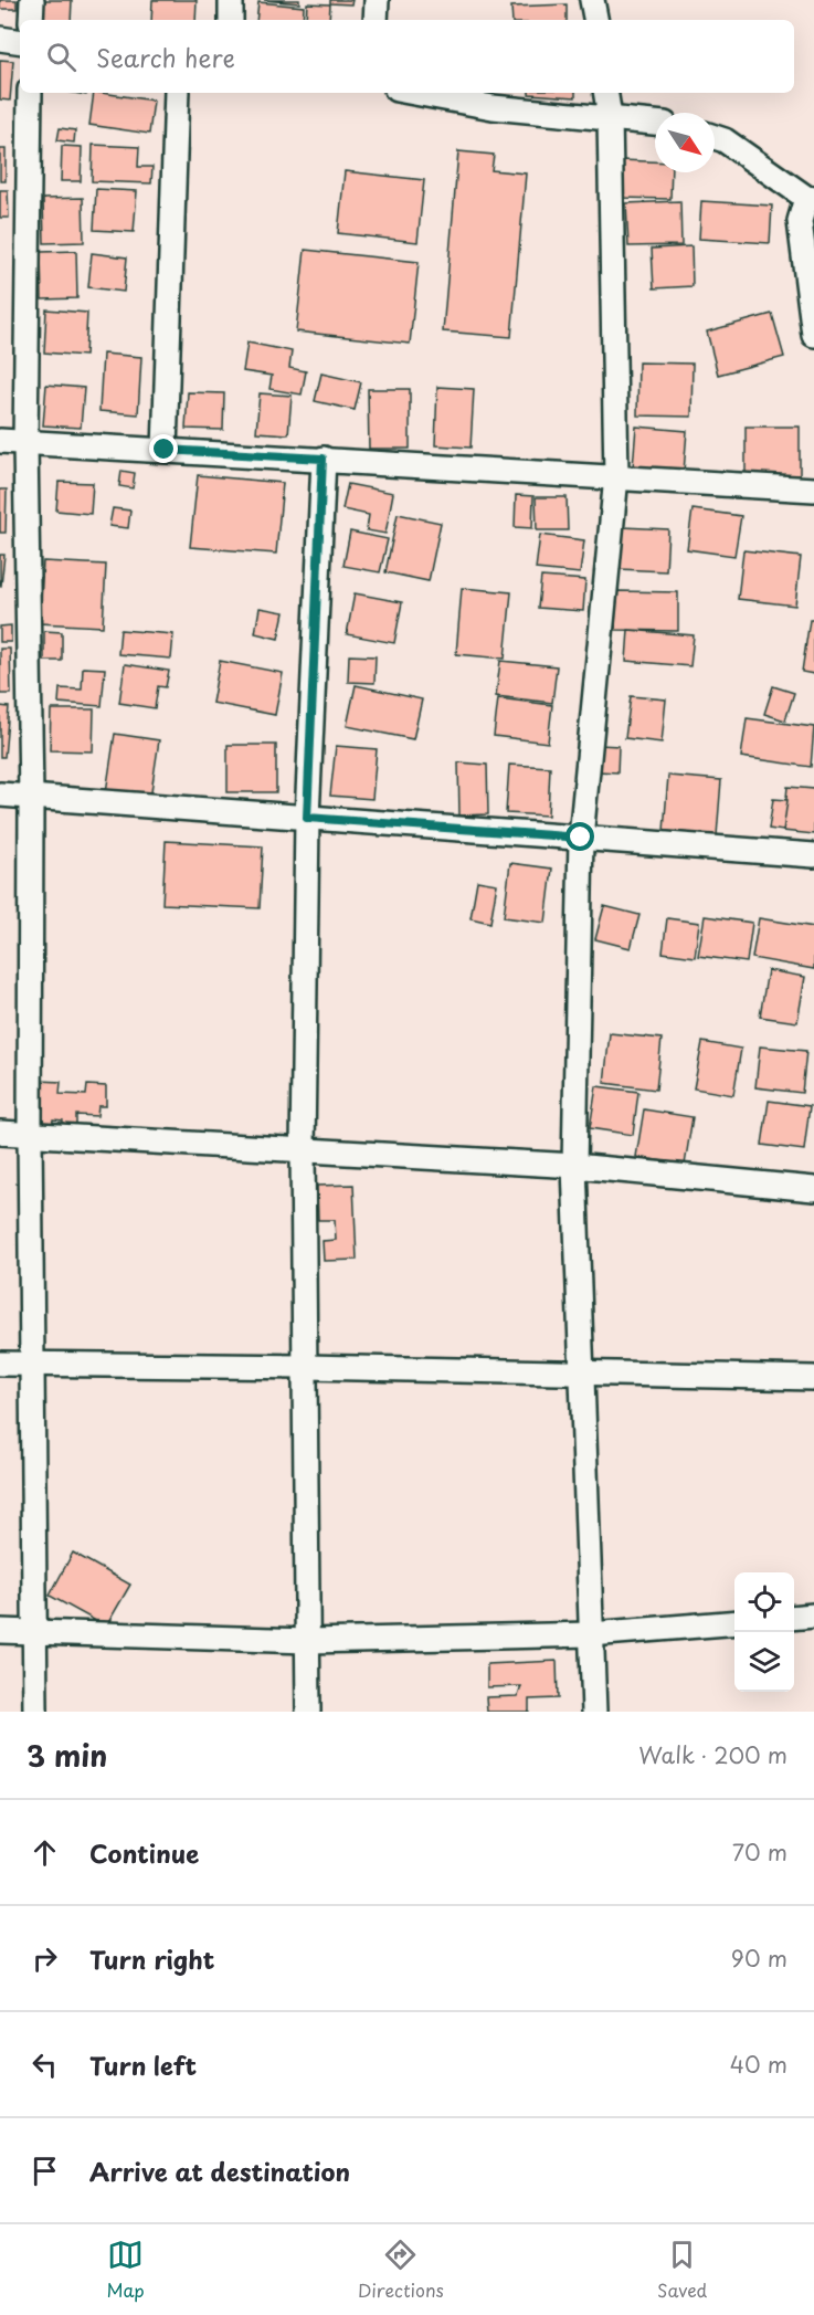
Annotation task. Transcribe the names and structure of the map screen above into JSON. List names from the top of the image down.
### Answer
{
  "north": "bottom right",
  "page": {
    "search": "Search here",
    "heading": ["3 min", "Walk · 200 m"],
    "list": [
      ["Continue", "70 m"],
      ["Turn right", "90 m"],
      ["Turn left", "40 m"],
      "Arrive at destination"
    ],
    "nav": ["Map", "Directions", "Saved"]
  }
}
